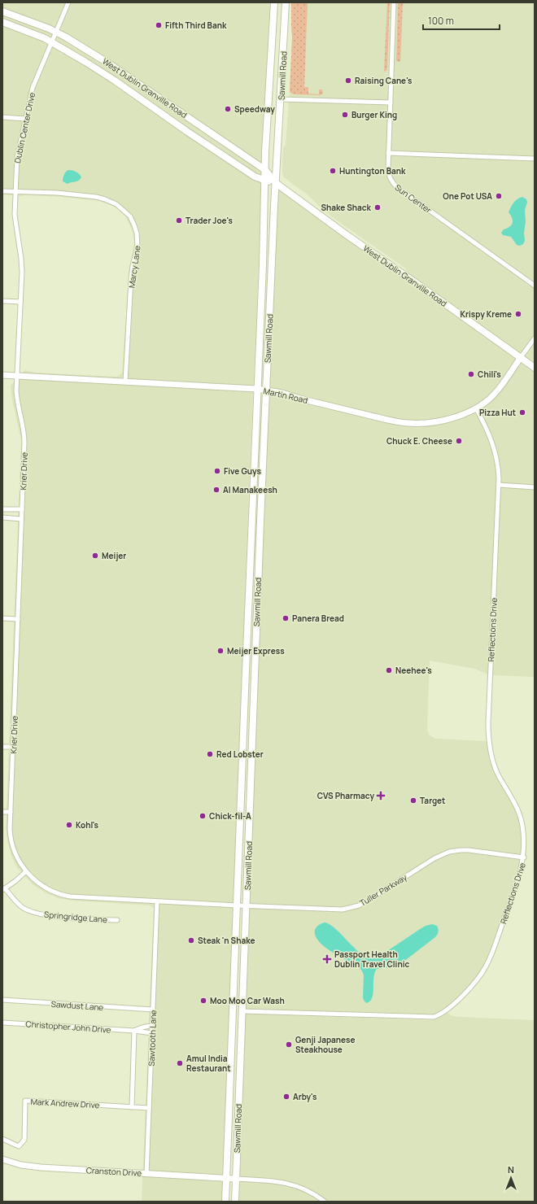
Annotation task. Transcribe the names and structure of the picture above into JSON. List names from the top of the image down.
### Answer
{
  "streets": {
    "main road": ["Sawmill Road", "West Dublin Granville Road"],
    "street": [
      "Dublin Center Drive",
      "Sun Center",
      "Marcy Lane",
      "Martin Road",
      "Krier Drive",
      "Reflections Drive",
      "Tuller Parkway",
      "Springridge Lane",
      "Sawdust Lane",
      "Christopher John Drive",
      "Sawtooth Lane",
      "Mark Andrew Drive",
      "Cranston Drive"
    ]
  },
  "crossings": [
    ["Sawmill Road", "West Dublin Granville Road"],
    ["Sawmill Road", "Martin Road"],
    ["Sawmill Road", "Krier Drive"],
    ["Sawmill Road", "Reflections Drive"],
    ["Sawmill Road", "Tuller Parkway"],
    ["Sawmill Road", "Cranston Drive"],
    ["West Dublin Granville Road", "Dublin Center Drive"],
    ["West Dublin Granville Road", "Martin Road"],
    ["Dublin Center Drive", "Marcy Lane"],
    ["Dublin Center Drive", "Martin Road"],
    ["Dublin Center Drive", "Krier Drive"],
    ["Marcy Lane", "Martin Road"],
    ["Martin Road", "Krier Drive"],
    ["Martin Road", "Reflections Drive"],
    ["Krier Drive", "Tuller Parkway"],
    ["Krier Drive", "Sawtooth Lane"],
    ["Reflections Drive", "Tuller Parkway"],
    ["Sawdust Lane", "Sawtooth Lane"],
    ["Christopher John Drive", "Sawtooth Lane"],
    ["Sawtooth Lane", "Mark Andrew Drive"],
    ["Sawtooth Lane", "Cranston Drive"]
  ],
  "places": {
    "other": [
      "Fifth Third Bank",
      "Raising Cane's",
      "Speedway",
      "Burger King",
      "Huntington Bank",
      "One Pot USA",
      "Shake Shack",
      "Trader Joe's",
      "Krispy Kreme",
      "Chili's",
      "Pizza Hut",
      "Chuck E. Cheese",
      "Five Guys",
      "Al Manakeesh",
      "Meijer",
      "Panera Bread",
      "Meijer Express",
      "Neehee's",
      "Red Lobster",
      "Target",
      "Chick-fil-A",
      "Kohl's",
      "Steak 'n Shake",
      "Moo Moo Car Wash",
      "Genji Japanese Steakhouse",
      "Amul India Restaurant",
      "Arby's"
    ],
    "health": ["CVS Pharmacy", "Passport Health Dublin Travel Clinic"]
  },
  "scale_bar": "100 m",
  "north": "top"
}
